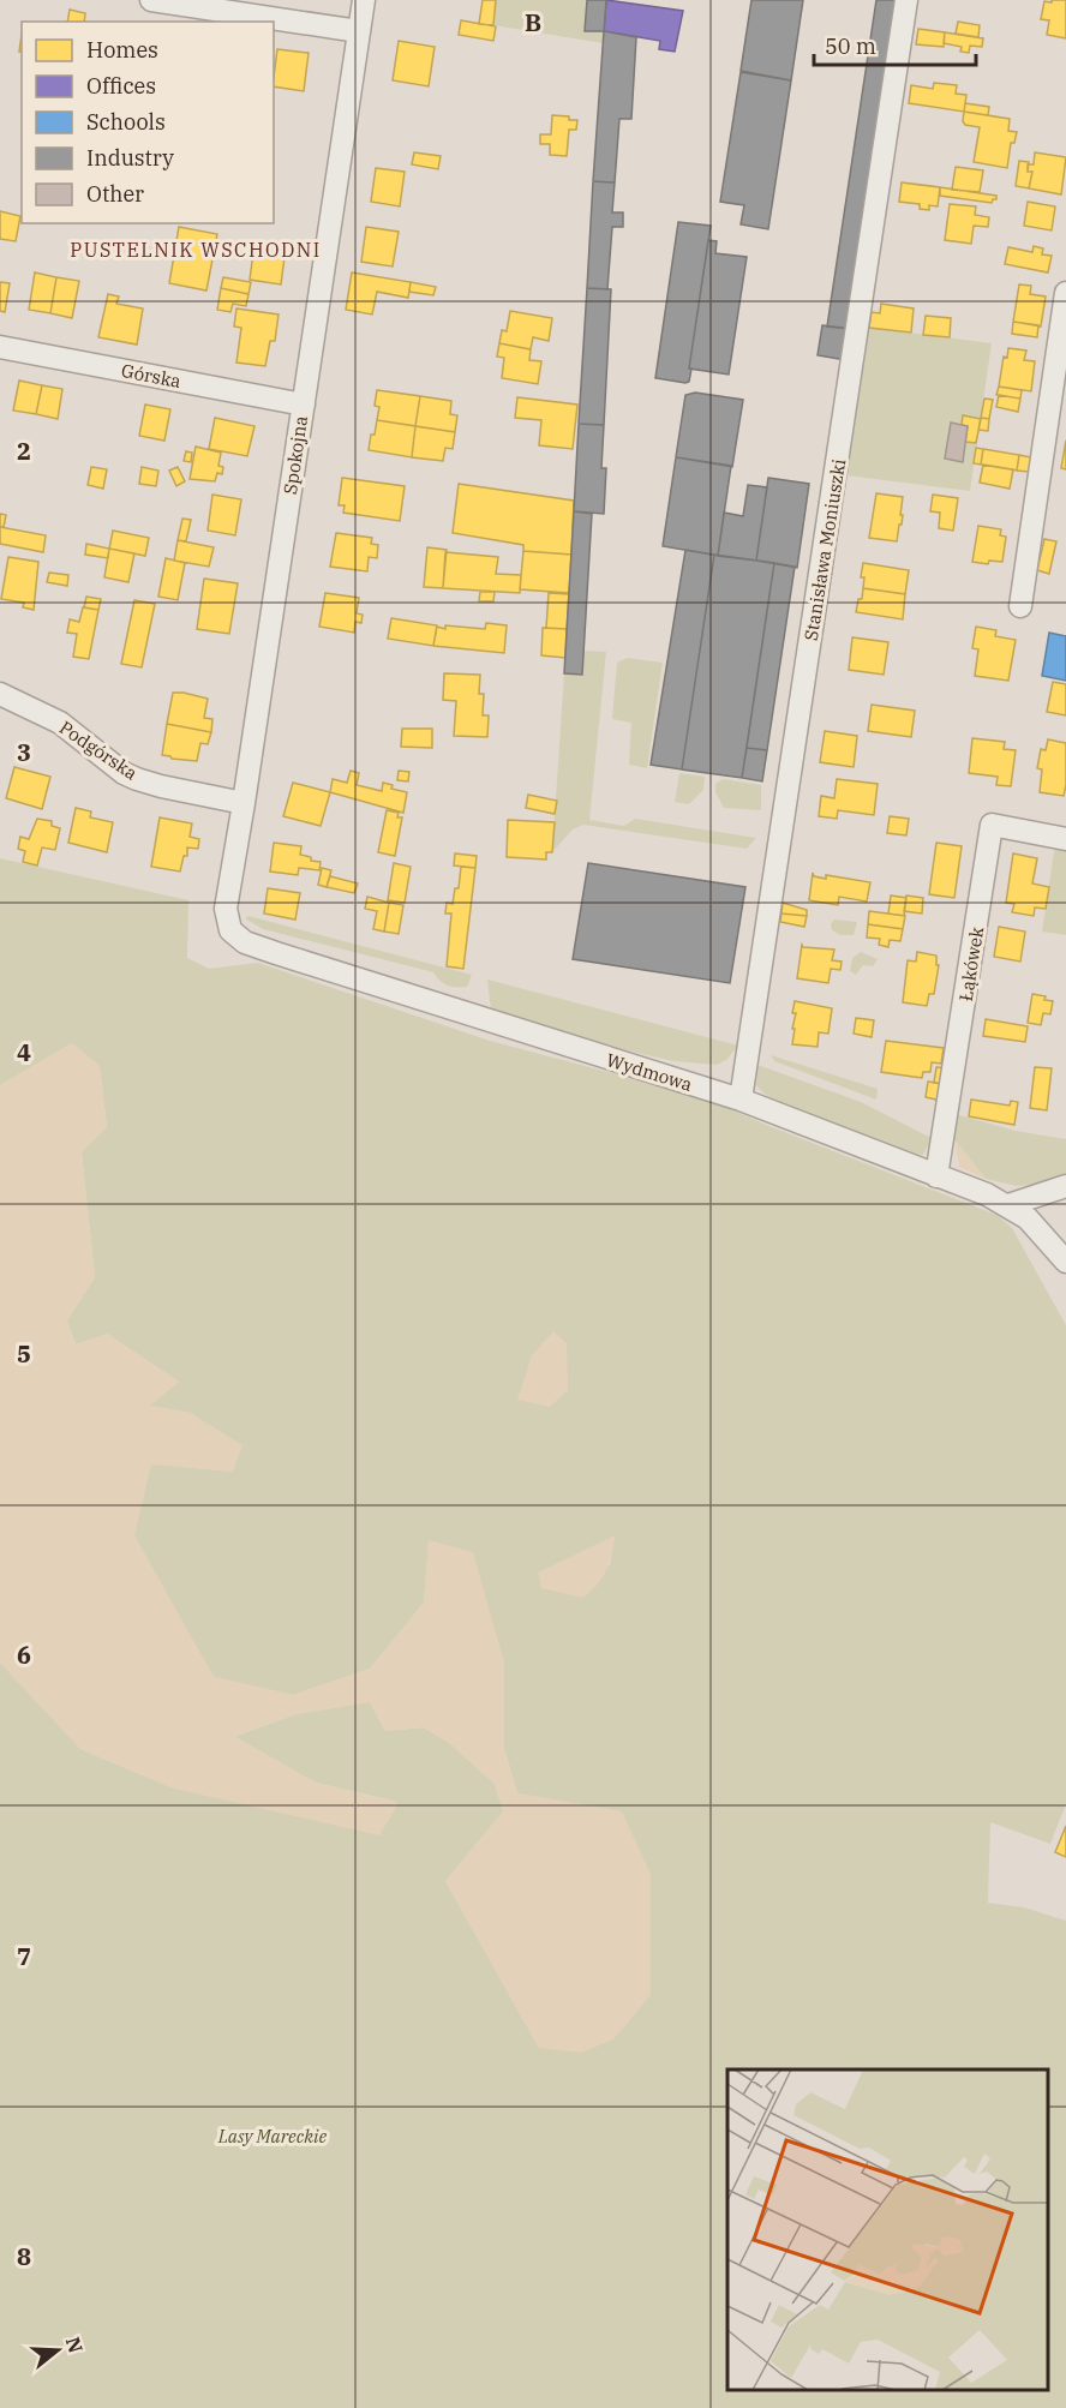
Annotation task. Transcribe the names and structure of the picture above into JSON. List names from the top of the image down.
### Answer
{
  "streets": {
    "street": [
      "Górska",
      "Spokojna",
      "Stanisława Moniuszki",
      "Podgórska",
      "Łąkówek",
      "Wydmowa"
    ]
  },
  "crossings": [
    ["Górska", "Spokojna"],
    ["Spokojna", "Podgórska"],
    ["Spokojna", "Wydmowa"],
    ["Stanisława Moniuszki", "Wydmowa"],
    ["Łąkówek", "Wydmowa"]
  ],
  "districts": ["PUSTELNIK WSCHODNI"],
  "parks": ["Lasy Mareckie"],
  "legend": [
    "Homes",
    "Offices",
    "Schools",
    "Industry",
    "Other"
  ],
  "scale_bar": "50 m",
  "north": "right",
  "grid": {
    "columns": ["B"],
    "rows": [
      "2",
      "3",
      "4",
      "5",
      "6",
      "7",
      "8"
    ]
  }
}
